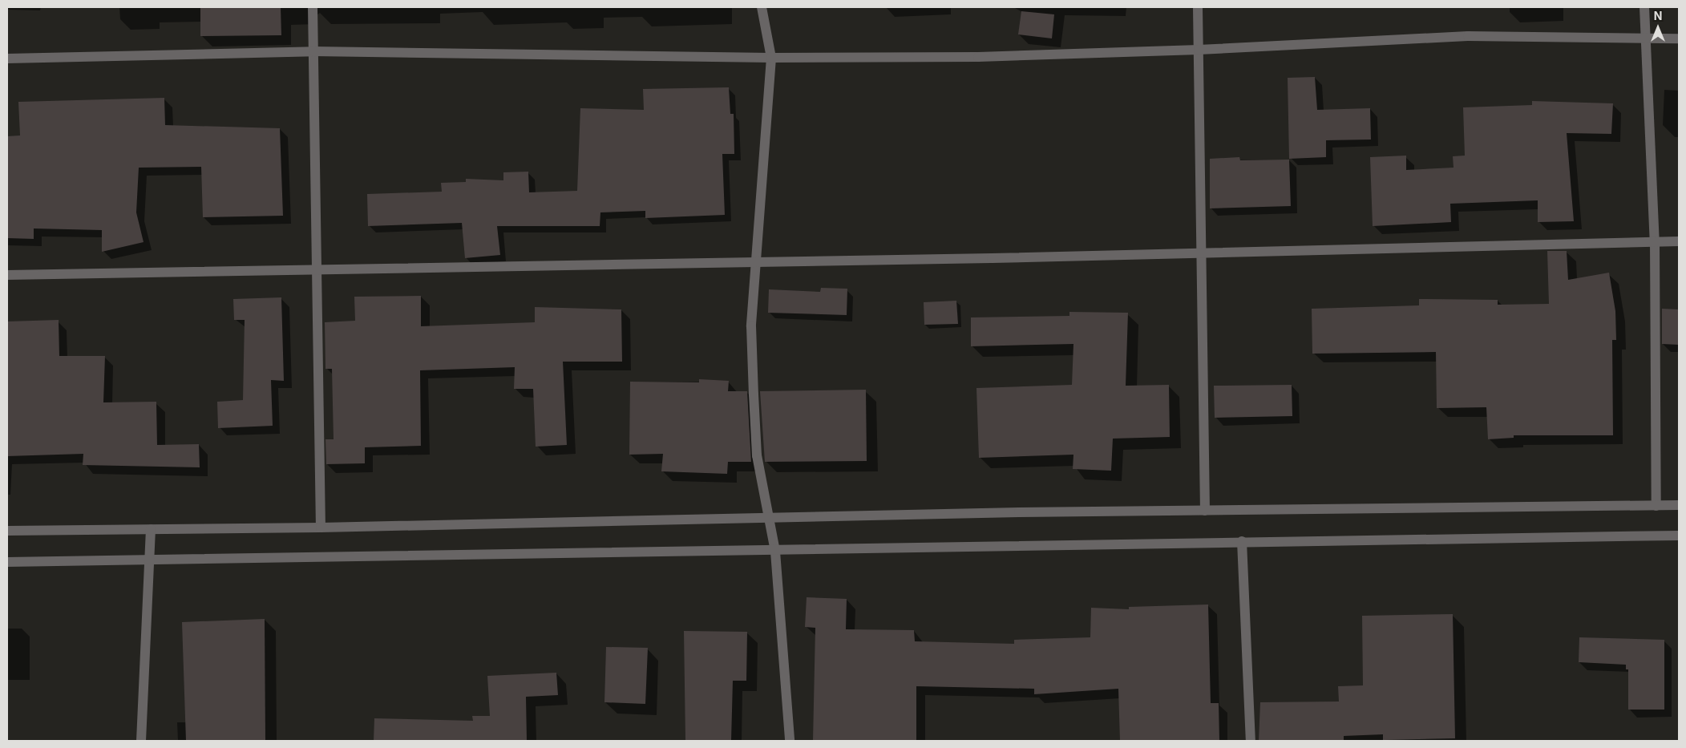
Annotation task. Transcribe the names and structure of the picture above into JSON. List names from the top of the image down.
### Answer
{
  "north": "top"
}
